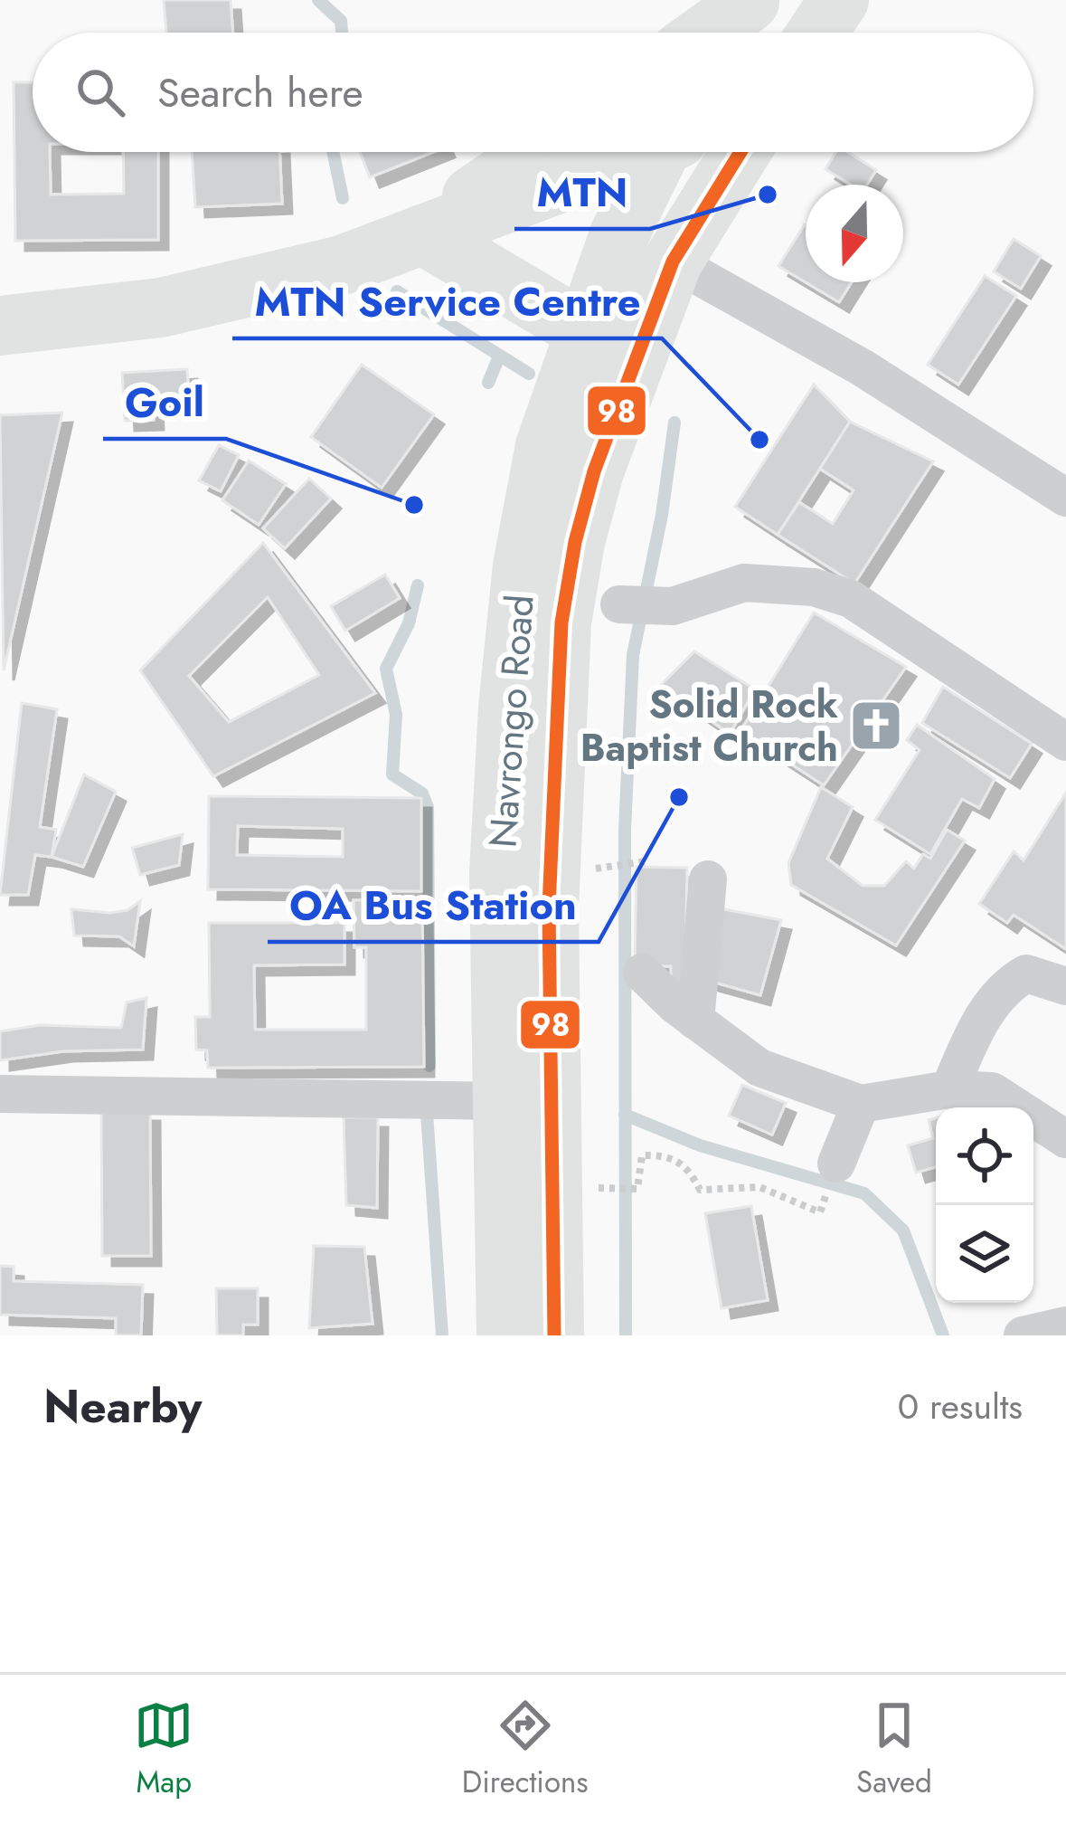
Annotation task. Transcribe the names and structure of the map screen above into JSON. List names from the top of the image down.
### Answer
{
  "streets": {
    "highway": ["Navrongo Road"]
  },
  "places": {
    "other": [
      "MTN",
      "MTN Service Centre",
      "Goil",
      "OA Bus Station"
    ],
    "church": ["Solid Rock Baptist Church"]
  },
  "lines": ["transit line 98"],
  "north": "bottom",
  "page": {
    "search": "Search here",
    "heading": ["Nearby", "0 results"],
    "nav": ["Map", "Directions", "Saved"]
  }
}
